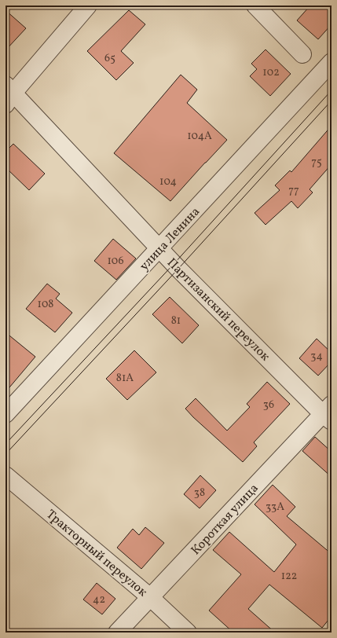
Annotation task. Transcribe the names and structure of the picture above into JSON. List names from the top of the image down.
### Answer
{
  "streets": {
    "street": [
      "улица Ленина",
      "Партизанский переулок",
      "Короткая улица",
      "Тракторный переулок"
    ]
  },
  "crossings": [
    ["улица Ленина", "Партизанский переулок"],
    ["Партизанский переулок", "Короткая улица"],
    ["Короткая улица", "Тракторный переулок"]
  ],
  "house_numbers": [
    "65",
    "102",
    "104А",
    "75",
    "104",
    "77",
    "106",
    "108",
    "81",
    "34",
    "81А",
    "36",
    "38",
    "33А",
    "122",
    "42"
  ]
}
